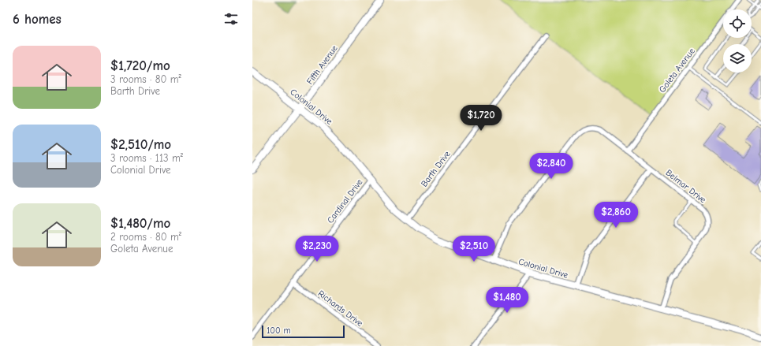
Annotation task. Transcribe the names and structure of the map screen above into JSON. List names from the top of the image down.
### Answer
{
  "streets": {
    "street": [
      "Fifth Avenue",
      "Goleta Avenue",
      "Colonial Drive",
      "Barth Drive",
      "Belmar Drive",
      "Cardinal Drive",
      "Richards Drive"
    ]
  },
  "crossings": [
    ["Fifth Avenue", "Colonial Drive"],
    ["Goleta Avenue", "Belmar Drive"],
    ["Colonial Drive", "Barth Drive"],
    ["Colonial Drive", "Belmar Drive"],
    ["Colonial Drive", "Cardinal Drive"],
    ["Cardinal Drive", "Richards Drive"]
  ],
  "scale_bar": "100 m",
  "page": {
    "heading": "6 homes",
    "list": [
      {
        "name": "$1,720/mo",
        "note": "3 rooms · 80 m² · Barth Drive"
      },
      {
        "name": "$2,510/mo",
        "note": "3 rooms · 113 m² · Colonial Drive"
      },
      {
        "name": "$1,480/mo",
        "note": "2 rooms · 80 m² · Goleta Avenue"
      }
    ],
    "price": [
      "$1,720",
      "$2,840",
      "$2,860",
      "$2,230",
      "$2,510",
      "$1,480"
    ],
    "scale": "100 m"
  }
}
